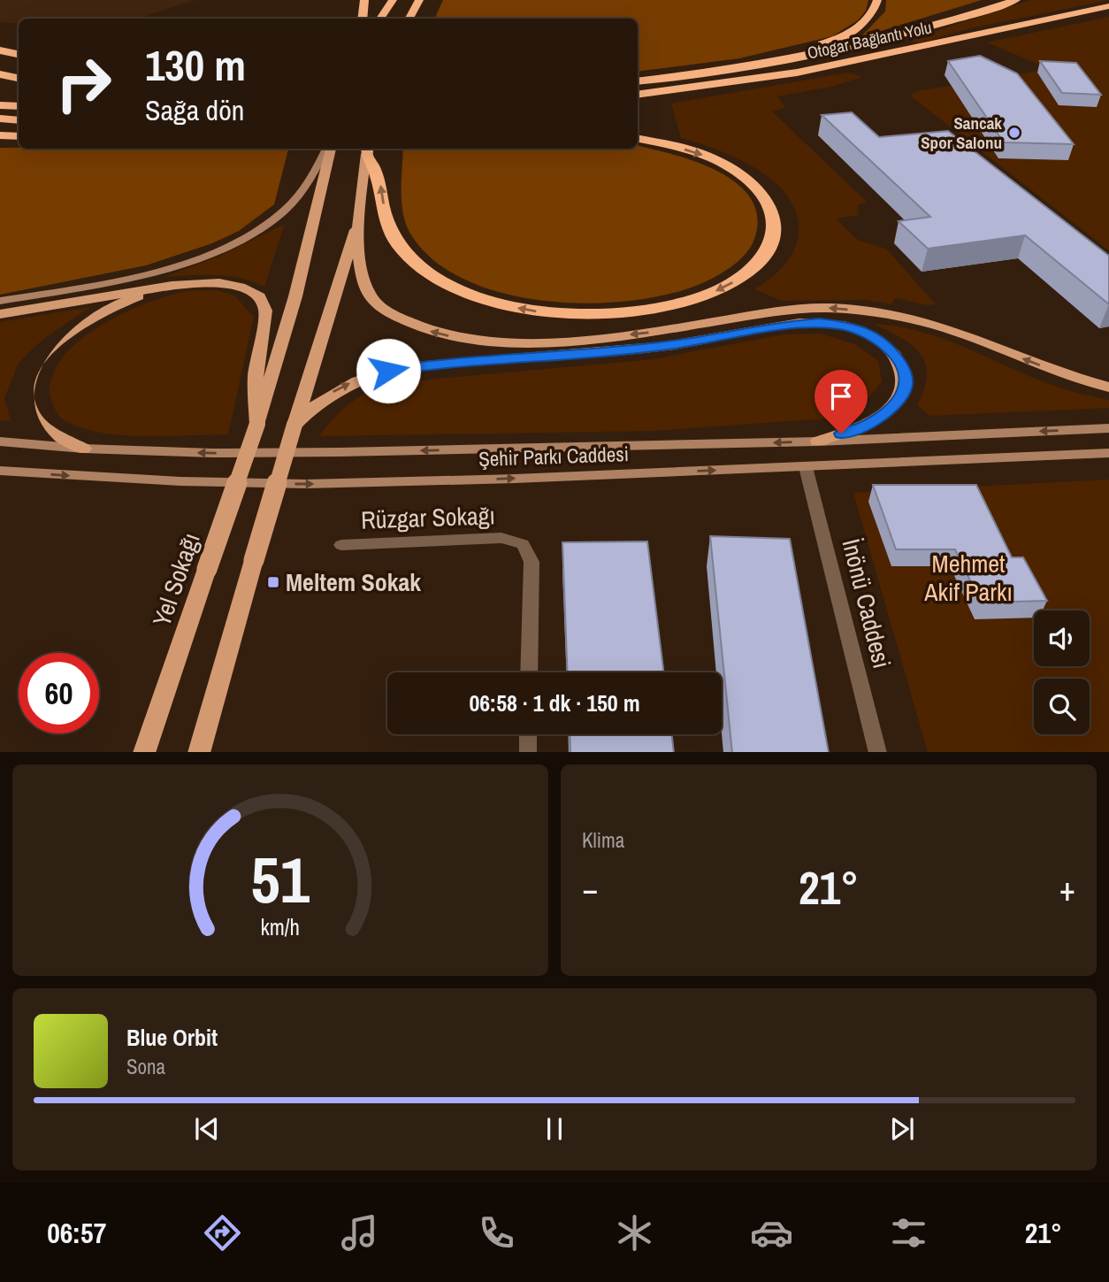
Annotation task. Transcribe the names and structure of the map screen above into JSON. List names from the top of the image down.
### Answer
{
  "streets": {
    "highway": ["Otogar Bağlantı Yolu"],
    "main road": ["Şehir Parkı Caddesi", "Yel Sokağı"],
    "street": ["Rüzgar Sokağı", "İnönü Caddesi"]
  },
  "crossings": [
    ["Şehir Parkı Caddesi", "İnönü Caddesi"]
  ],
  "parks": ["Mehmet Akif Parkı"],
  "places": {
    "other": ["Sancak Spor Salonu"],
    "transit": ["Meltem Sokak"]
  },
  "page": {
    "turn": ["130 m", "Sağa dön"],
    "limit": "60",
    "trip": "06:58 · 1 dk · 150 m",
    "tile": "Klima",
    "heat": ["−", "21°", "+"],
    "song": ["Blue Orbit", "Sona"],
    "tabs": ["06:57", "21°"],
    "gauge": ["51", "km/h"]
  }
}
